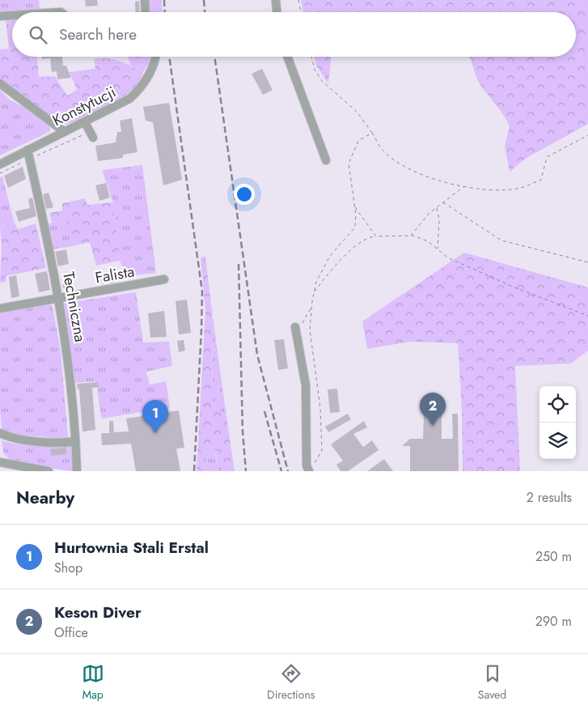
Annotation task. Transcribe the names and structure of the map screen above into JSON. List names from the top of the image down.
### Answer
{
  "streets": {
    "street": ["Konstytucji", "Falista", "Techniczna"]
  },
  "crossings": [
    ["Konstytucji", "Techniczna"],
    ["Falista", "Techniczna"]
  ],
  "page": {
    "search": "Search here",
    "pins": ["2", "1"],
    "heading": ["Nearby", "2 results"],
    "list": [
      {
        "mark": "1",
        "name": "Hurtownia Stali Erstal",
        "note": "Shop",
        "value": "250 m"
      },
      {
        "mark": "2",
        "name": "Keson Diver",
        "note": "Office",
        "value": "290 m"
      }
    ],
    "nav": ["Map", "Directions", "Saved"]
  }
}
